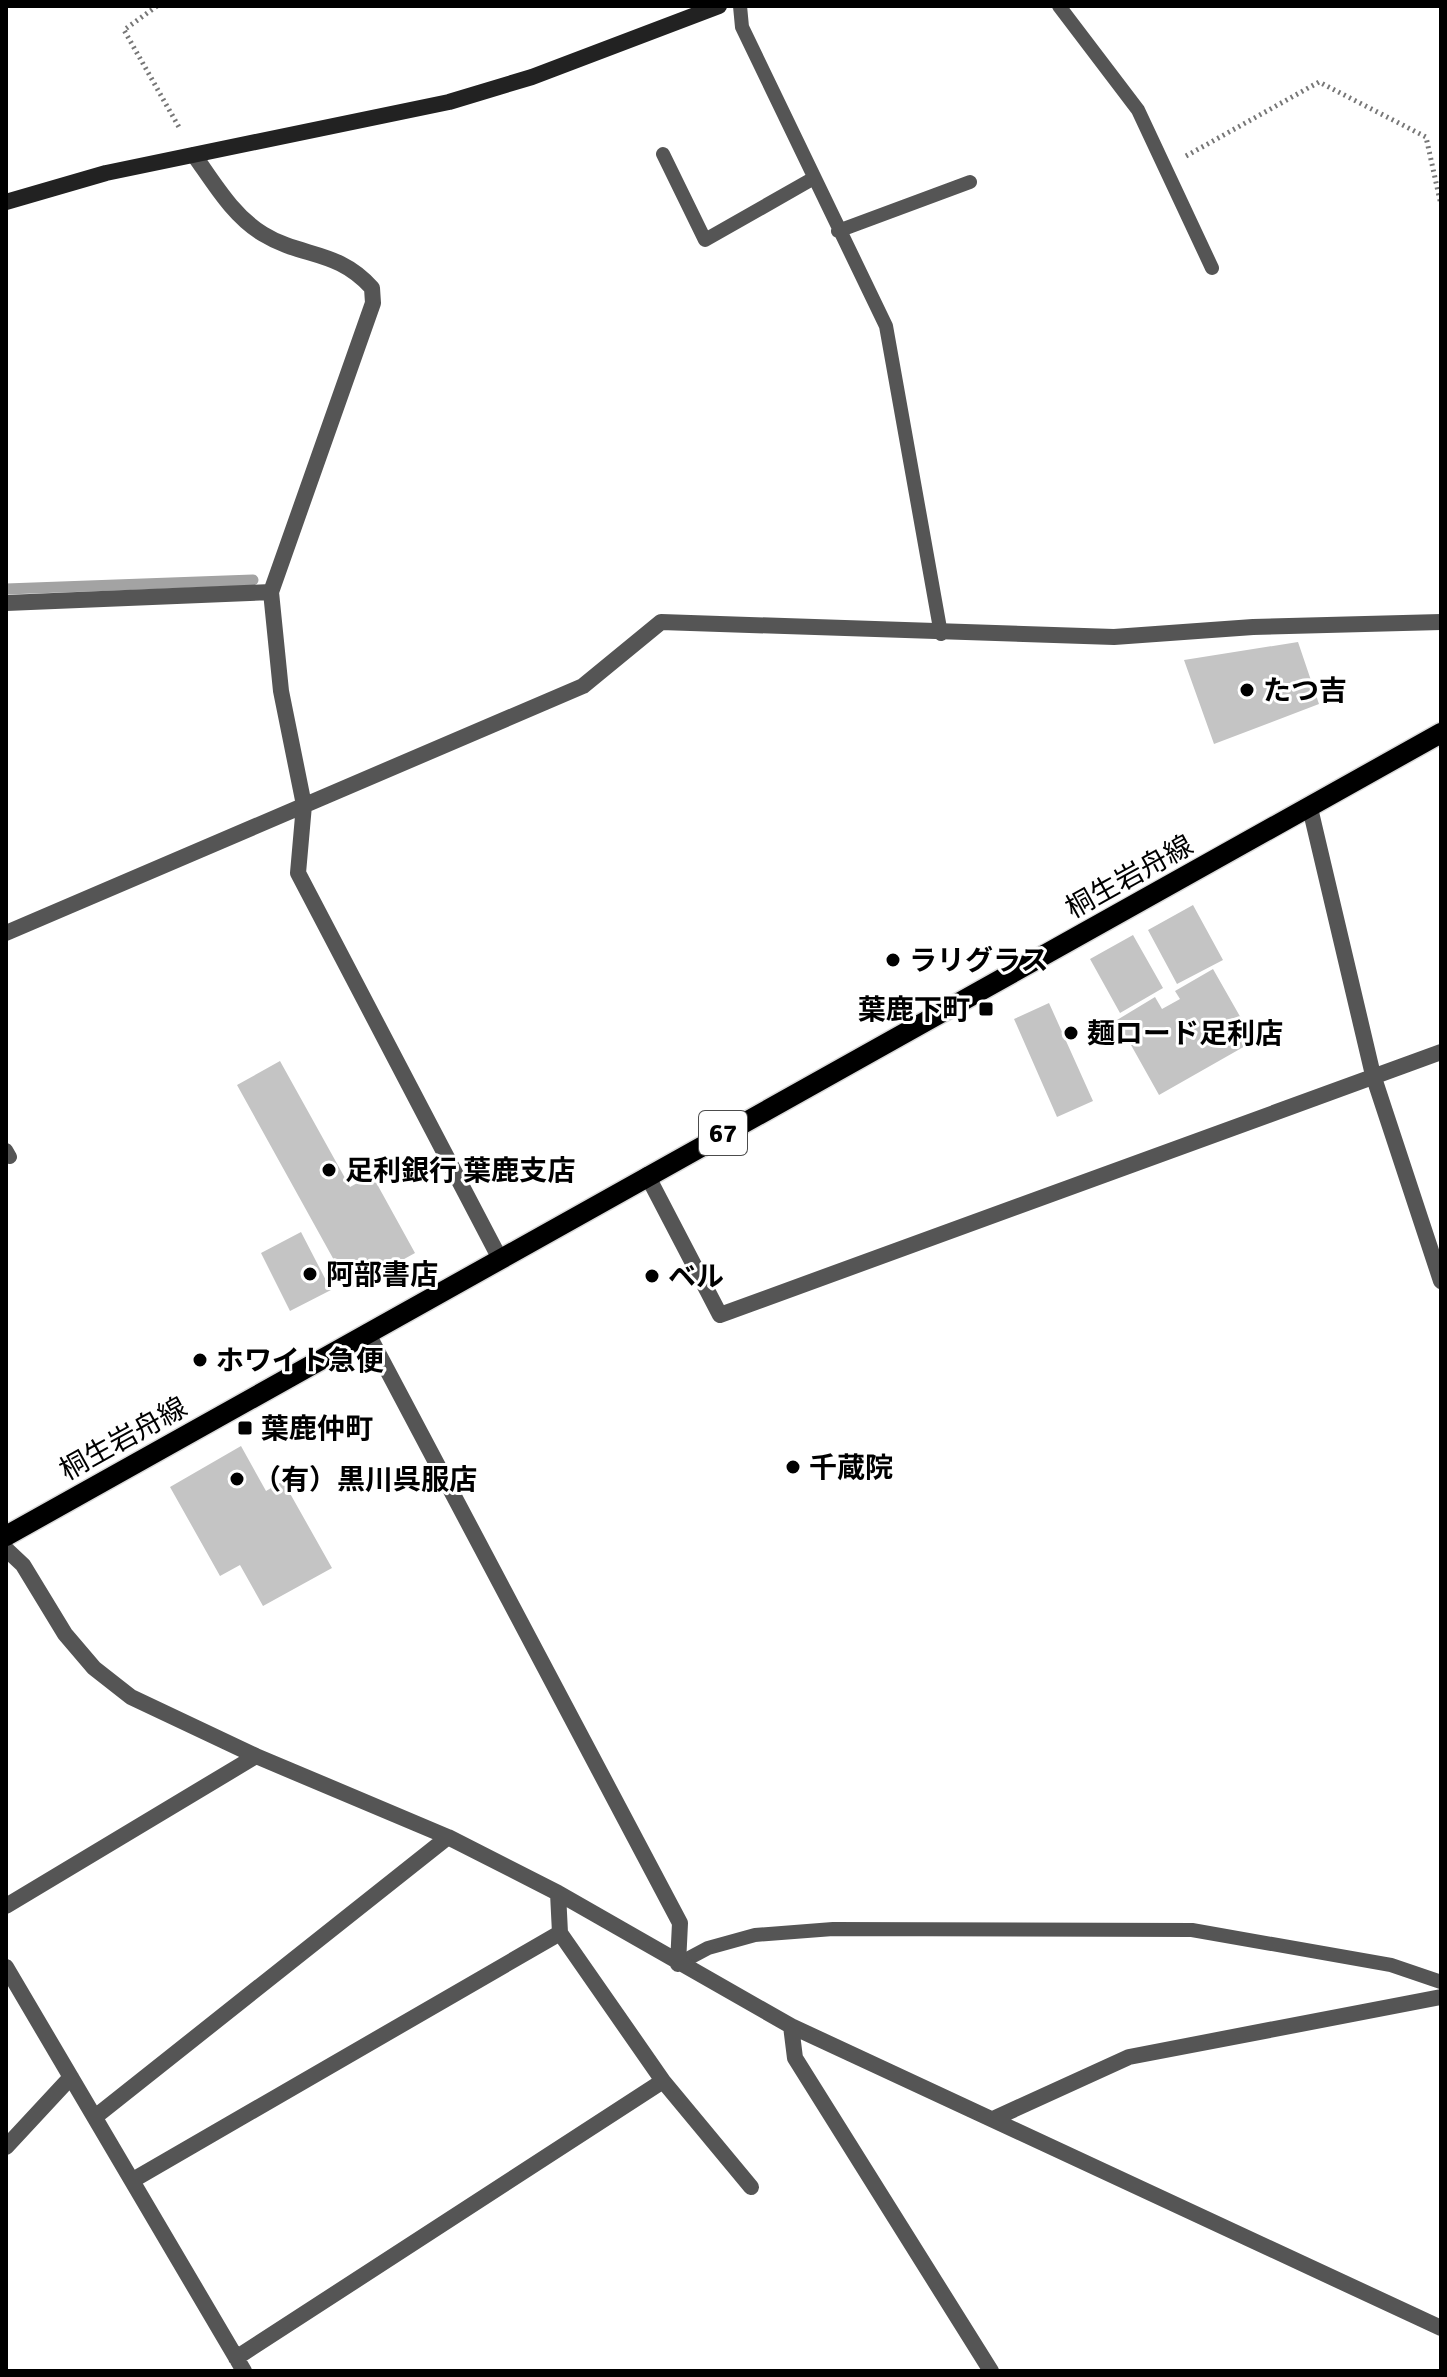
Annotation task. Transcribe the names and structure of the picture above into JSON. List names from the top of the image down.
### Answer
{
  "streets": {
    "main road": ["桐生岩舟線", "67"]
  },
  "places": {
    "other": [
      "たつ吉",
      "ラリグラス",
      "麺ロード足利店",
      "足利銀行 葉鹿支店",
      "阿部書店",
      "ベル",
      "ホワイト急便",
      "千蔵院",
      "（有）黒川呉服店"
    ],
    "transit": ["葉鹿下町", "葉鹿仲町"]
  }
}
